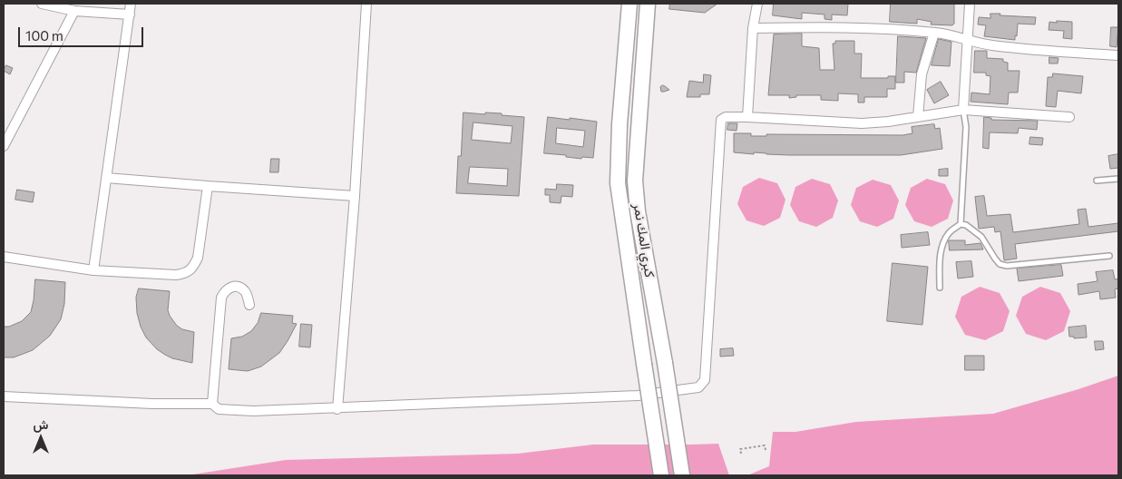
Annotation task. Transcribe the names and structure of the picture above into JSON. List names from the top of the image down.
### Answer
{
  "streets": {
    "highway": ["كبري المك نمر"]
  },
  "scale_bar": "100 m",
  "north": "top"
}
